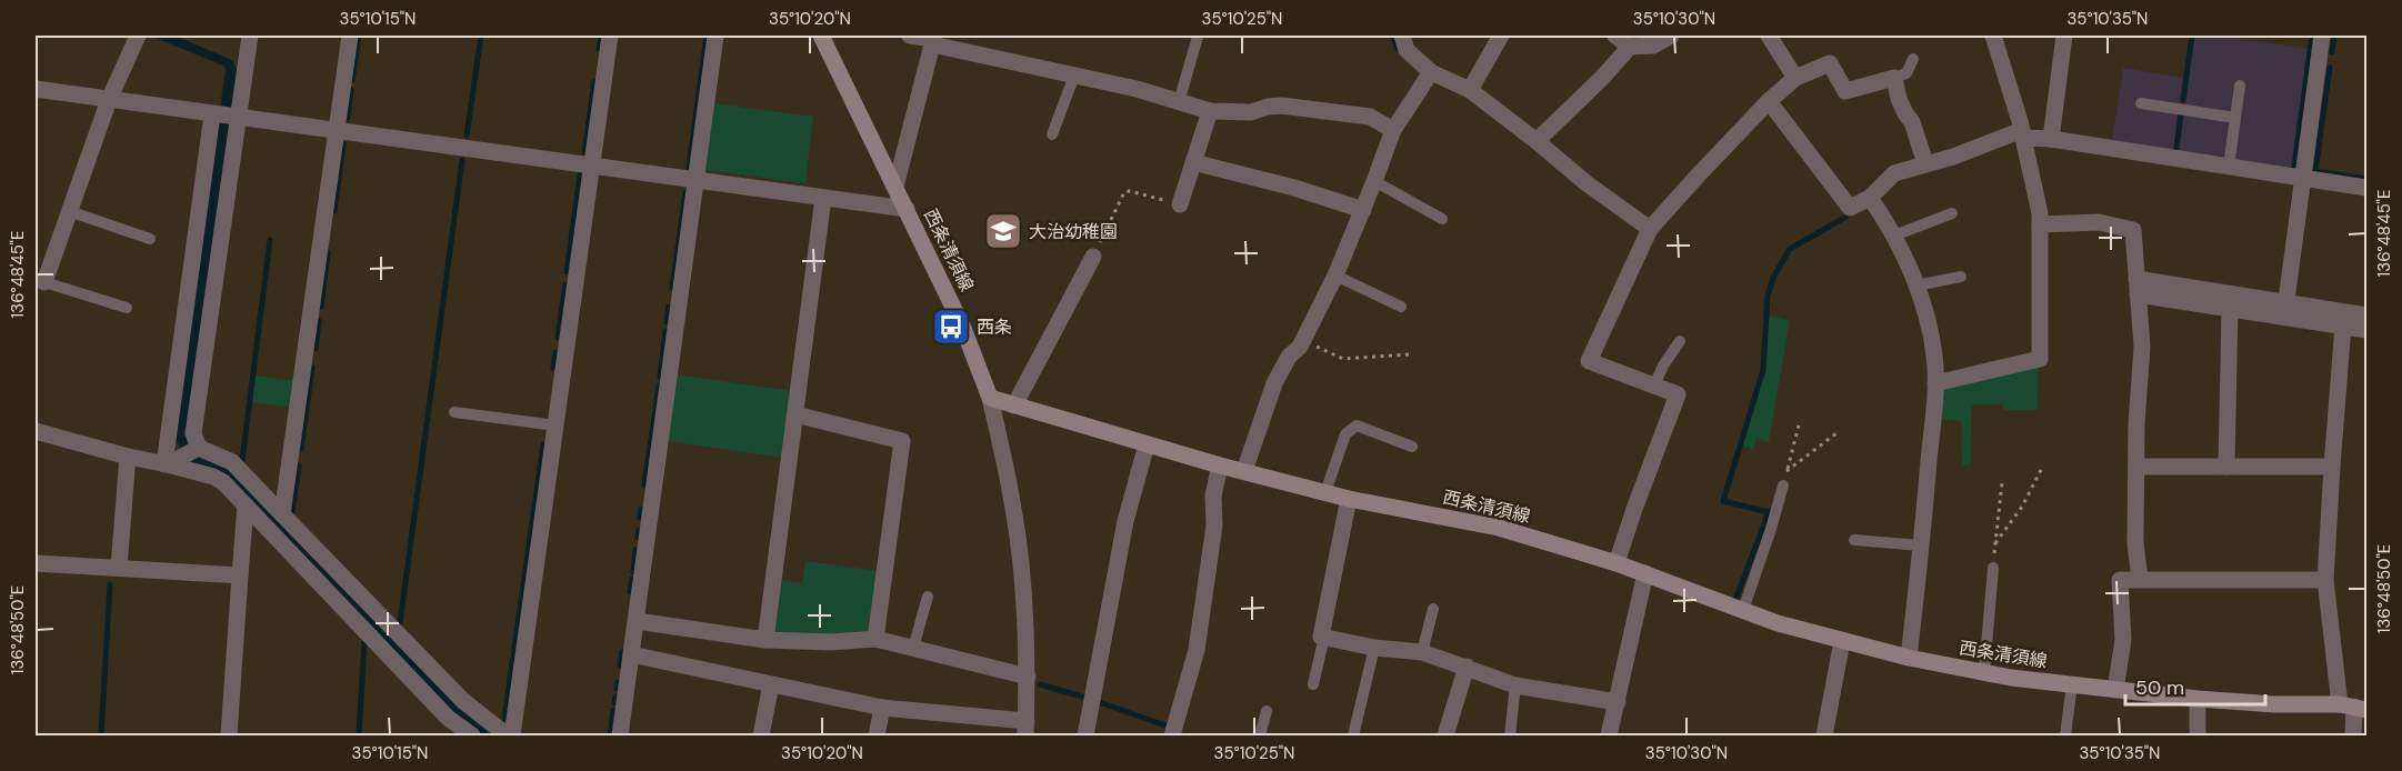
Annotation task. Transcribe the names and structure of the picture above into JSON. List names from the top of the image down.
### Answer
{
  "streets": {
    "main road": ["西条清須線"]
  },
  "places": {
    "school or university": ["大治幼稚園"],
    "bus stop": ["西条"]
  },
  "scale_bar": "50 m",
  "coordinates": [
    "35°10'15\"N",
    "35°10'20\"N",
    "35°10'25\"N",
    "35°10'30\"N",
    "35°10'35\"N",
    "136°48'45\"E",
    "136°48'50\"E"
  ]
}
